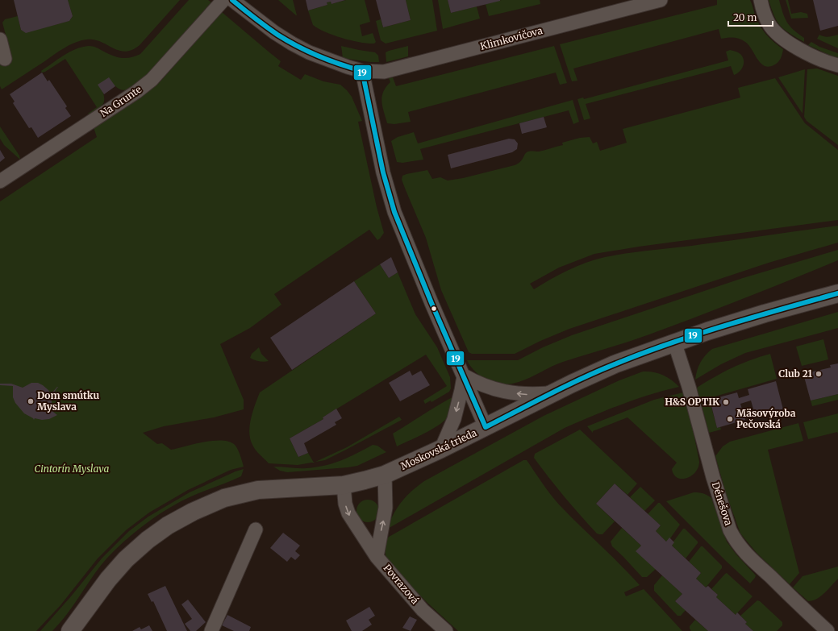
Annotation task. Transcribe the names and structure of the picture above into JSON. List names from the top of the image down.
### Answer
{
  "streets": {
    "street": [
      "Klimkovičova",
      "Na Grunte",
      "Moskovská trieda",
      "Dénešova",
      "Povrazová"
    ]
  },
  "crossings": [
    ["Moskovská trieda", "Dénešova"],
    ["Moskovská trieda", "Povrazová"]
  ],
  "one_way": ["Povrazová"],
  "parks": ["Cintorín Myslava"],
  "places": [
    "Club 21",
    "Dom smútku Myslava",
    "H&S OPTIK",
    "Mäsovýroba Pečovská"
  ],
  "lines": ["transit line 19"],
  "scale_bar": "20 m"
}
